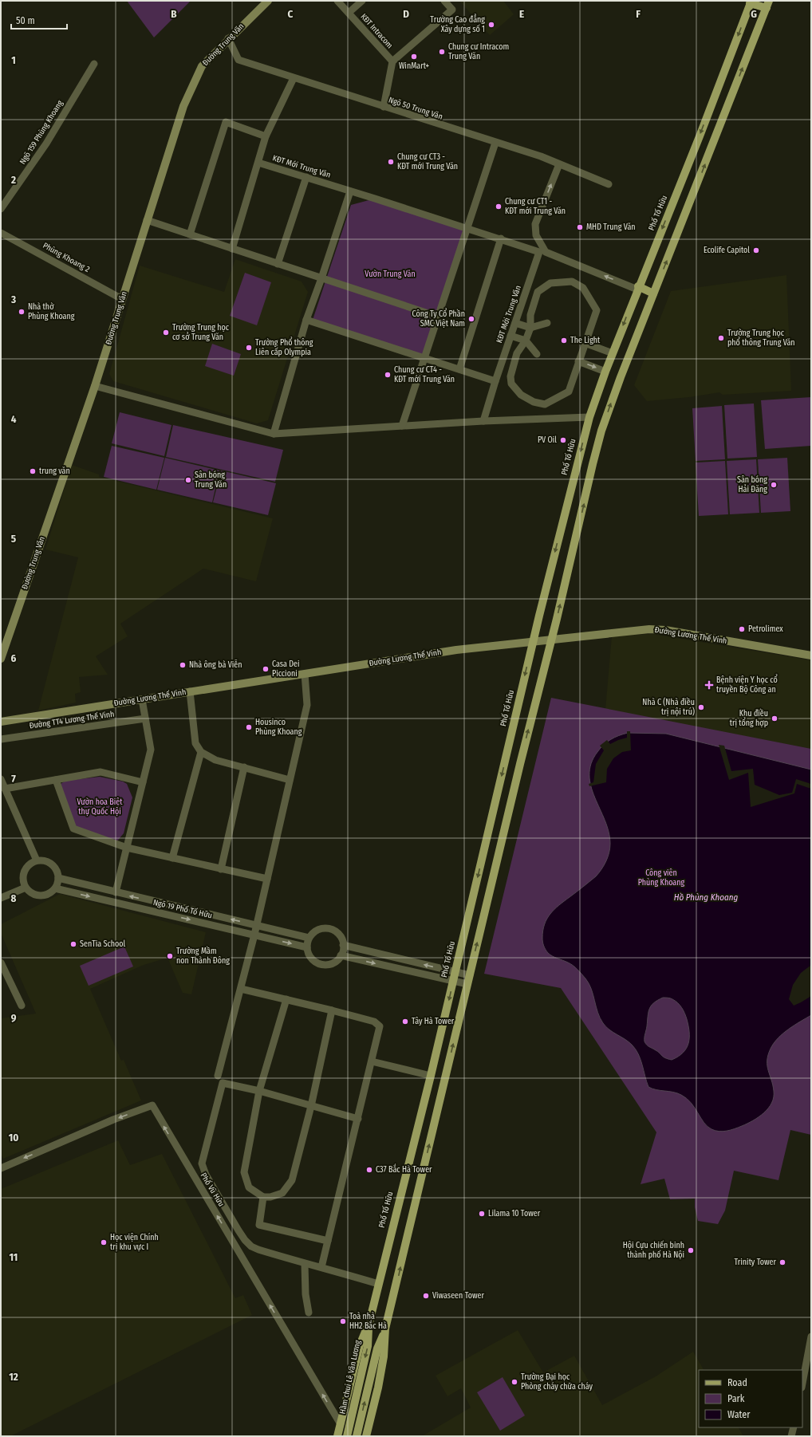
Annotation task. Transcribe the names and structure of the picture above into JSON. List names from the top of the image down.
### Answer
{
  "streets": {
    "main road": ["Phố Tố Hữu", "Hầm chui Lê Văn Lương"],
    "street": [
      "KĐT Intracom",
      "Đường Trung Văn",
      "Ngõ 50 Trung Văn",
      "Ngõ 159 Phùng Khoang",
      "KĐT Mới Trung Văn",
      "Phùng Khoang 2",
      "Đường Lương Thế Vinh",
      "Đường TT4 Lương Thế Vinh",
      "Ngõ 19 Phố Tố Hữu",
      "Phố Vũ Hữu"
    ]
  },
  "crossings": [
    ["Đường Trung Văn", "Ngõ 50 Trung Văn"],
    ["Đường Trung Văn", "Phùng Khoang 2"],
    ["Phố Tố Hữu", "Đường Lương Thế Vinh"],
    ["Phố Tố Hữu", "Phố Vũ Hữu"],
    ["Phố Tố Hữu", "Hầm chui Lê Văn Lương"]
  ],
  "water": ["Hồ Phùng Khoang"],
  "parks": ["Vườn Trung Văn", "Vườn hoa Biệt thự Quốc Hội", "Công viên Phùng Khoang"],
  "places": {
    "other": [
      "Trường Cao đẳng Xây dựng số 1",
      "Chung cư Intracom Trung Văn",
      "WinMart+",
      "Chung cư CT3 - KĐT mới Trung Văn",
      "Chung cư CT1 - KĐT mới Trung Văn",
      "MHD Trung Văn",
      "Ecolife Capitol",
      "Nhà thờ Phùng Khoang",
      "Công Ty Cổ Phần SMC Việt Nam",
      "Trường Trung học cơ sở Trung Văn",
      "Trường Trung học phổ thông Trung Văn",
      "The Light",
      "Trường Phổ thông Liên cấp Olympia",
      "Chung cư CT4 - KĐT mới Trung Văn",
      "PV Oil",
      "trung văn",
      "Sân bóng Trung Văn",
      "Sân bóng Hải Đăng",
      "Petrolimex",
      "Nhà ông bà Viễn",
      "Casa Dei Piccioni",
      "Nhà C (Nhà điều trị nội trú)",
      "Khu điều trị tổng hợp",
      "Housinco Phùng Khoang",
      "SenTia School",
      "Trường Mầm non Thành Đông",
      "Tây Hà Tower",
      "C37 Bắc Hà Tower",
      "Lilama 10 Tower",
      "Học viện Chính trị khu vực I",
      "Hội Cựu chiến binh thành phố Hà Nội",
      "Trinity Tower",
      "Viwaseen Tower",
      "Toà nhà HH2 Bắc Hà",
      "Trường Đại học Phòng cháy chữa cháy"
    ],
    "health": ["Bệnh viện Y học cổ truyền Bộ Công an"]
  },
  "legend": ["Road", "Park", "Water"],
  "scale_bar": "50 m",
  "grid": {
    "columns": [
      "B",
      "C",
      "D",
      "E",
      "F",
      "G"
    ],
    "rows": [
      "1",
      "2",
      "3",
      "4",
      "5",
      "6",
      "7",
      "8",
      "9",
      "10",
      "11",
      "12"
    ]
  }
}
